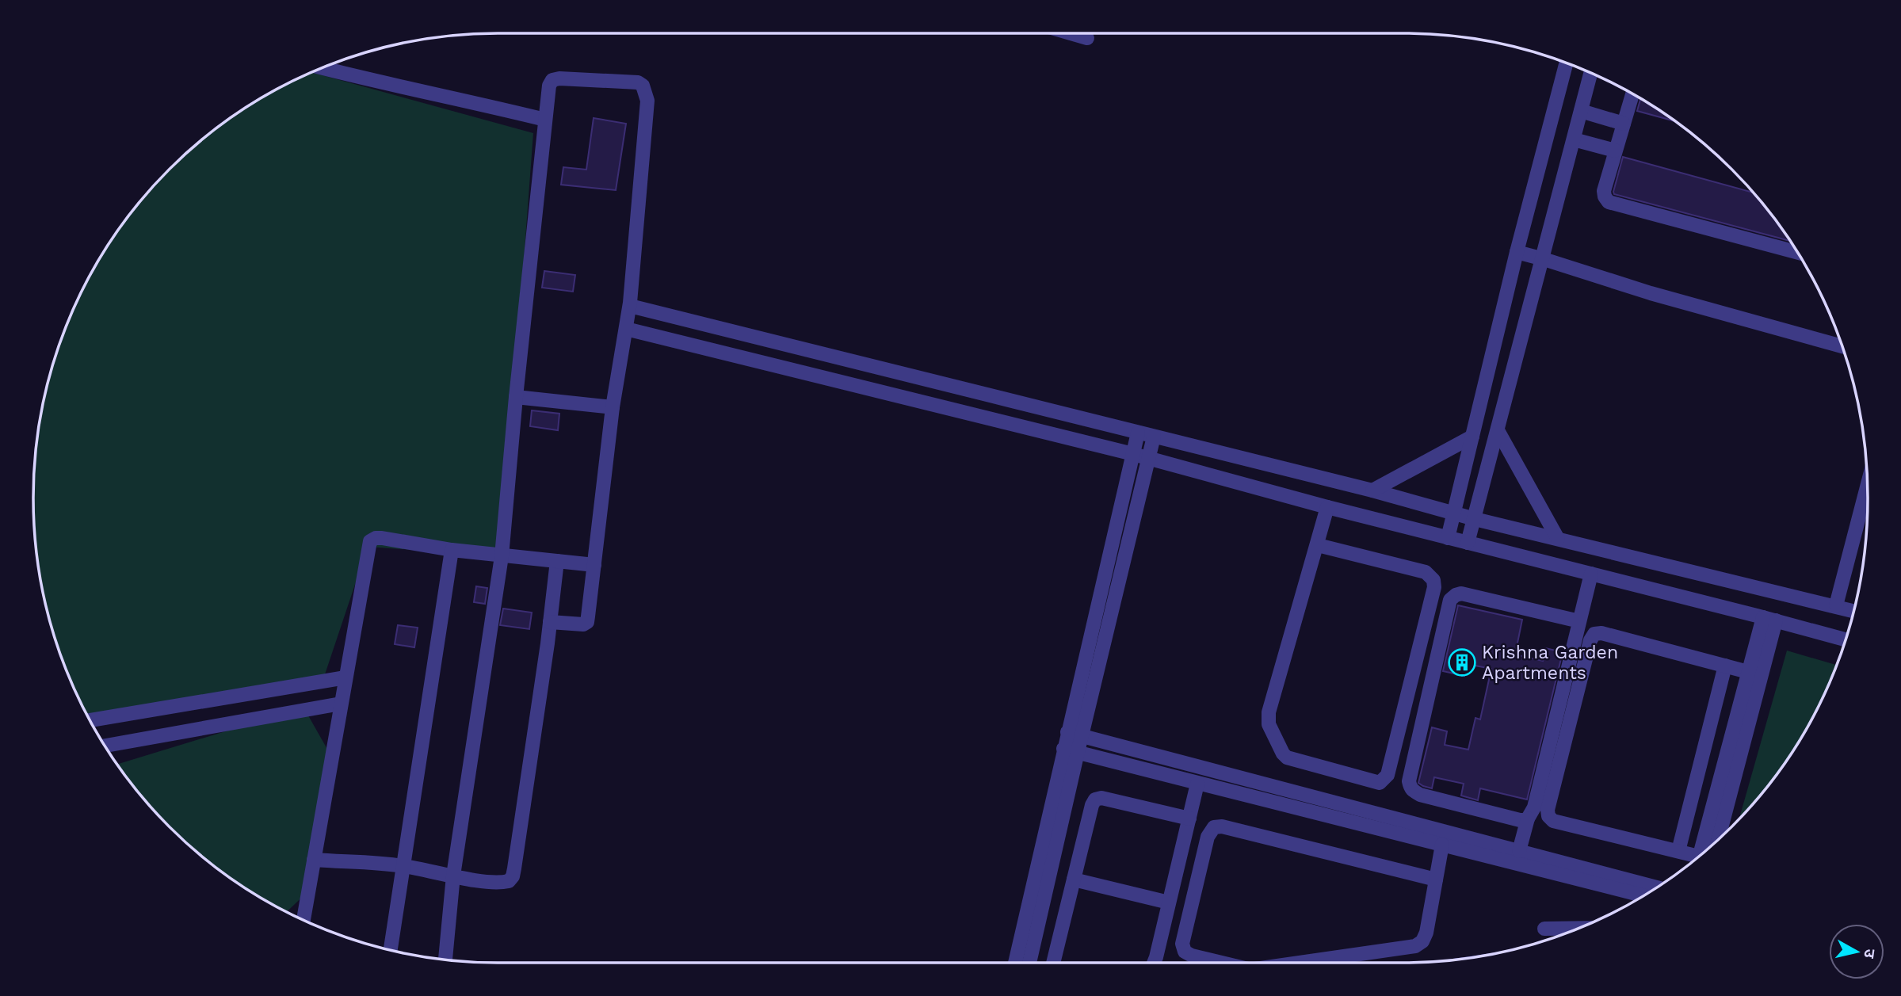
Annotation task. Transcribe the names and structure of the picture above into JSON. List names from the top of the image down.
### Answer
{
  "places": {
    "building": ["Krishna Garden Apartments"]
  },
  "north": "right"
}
